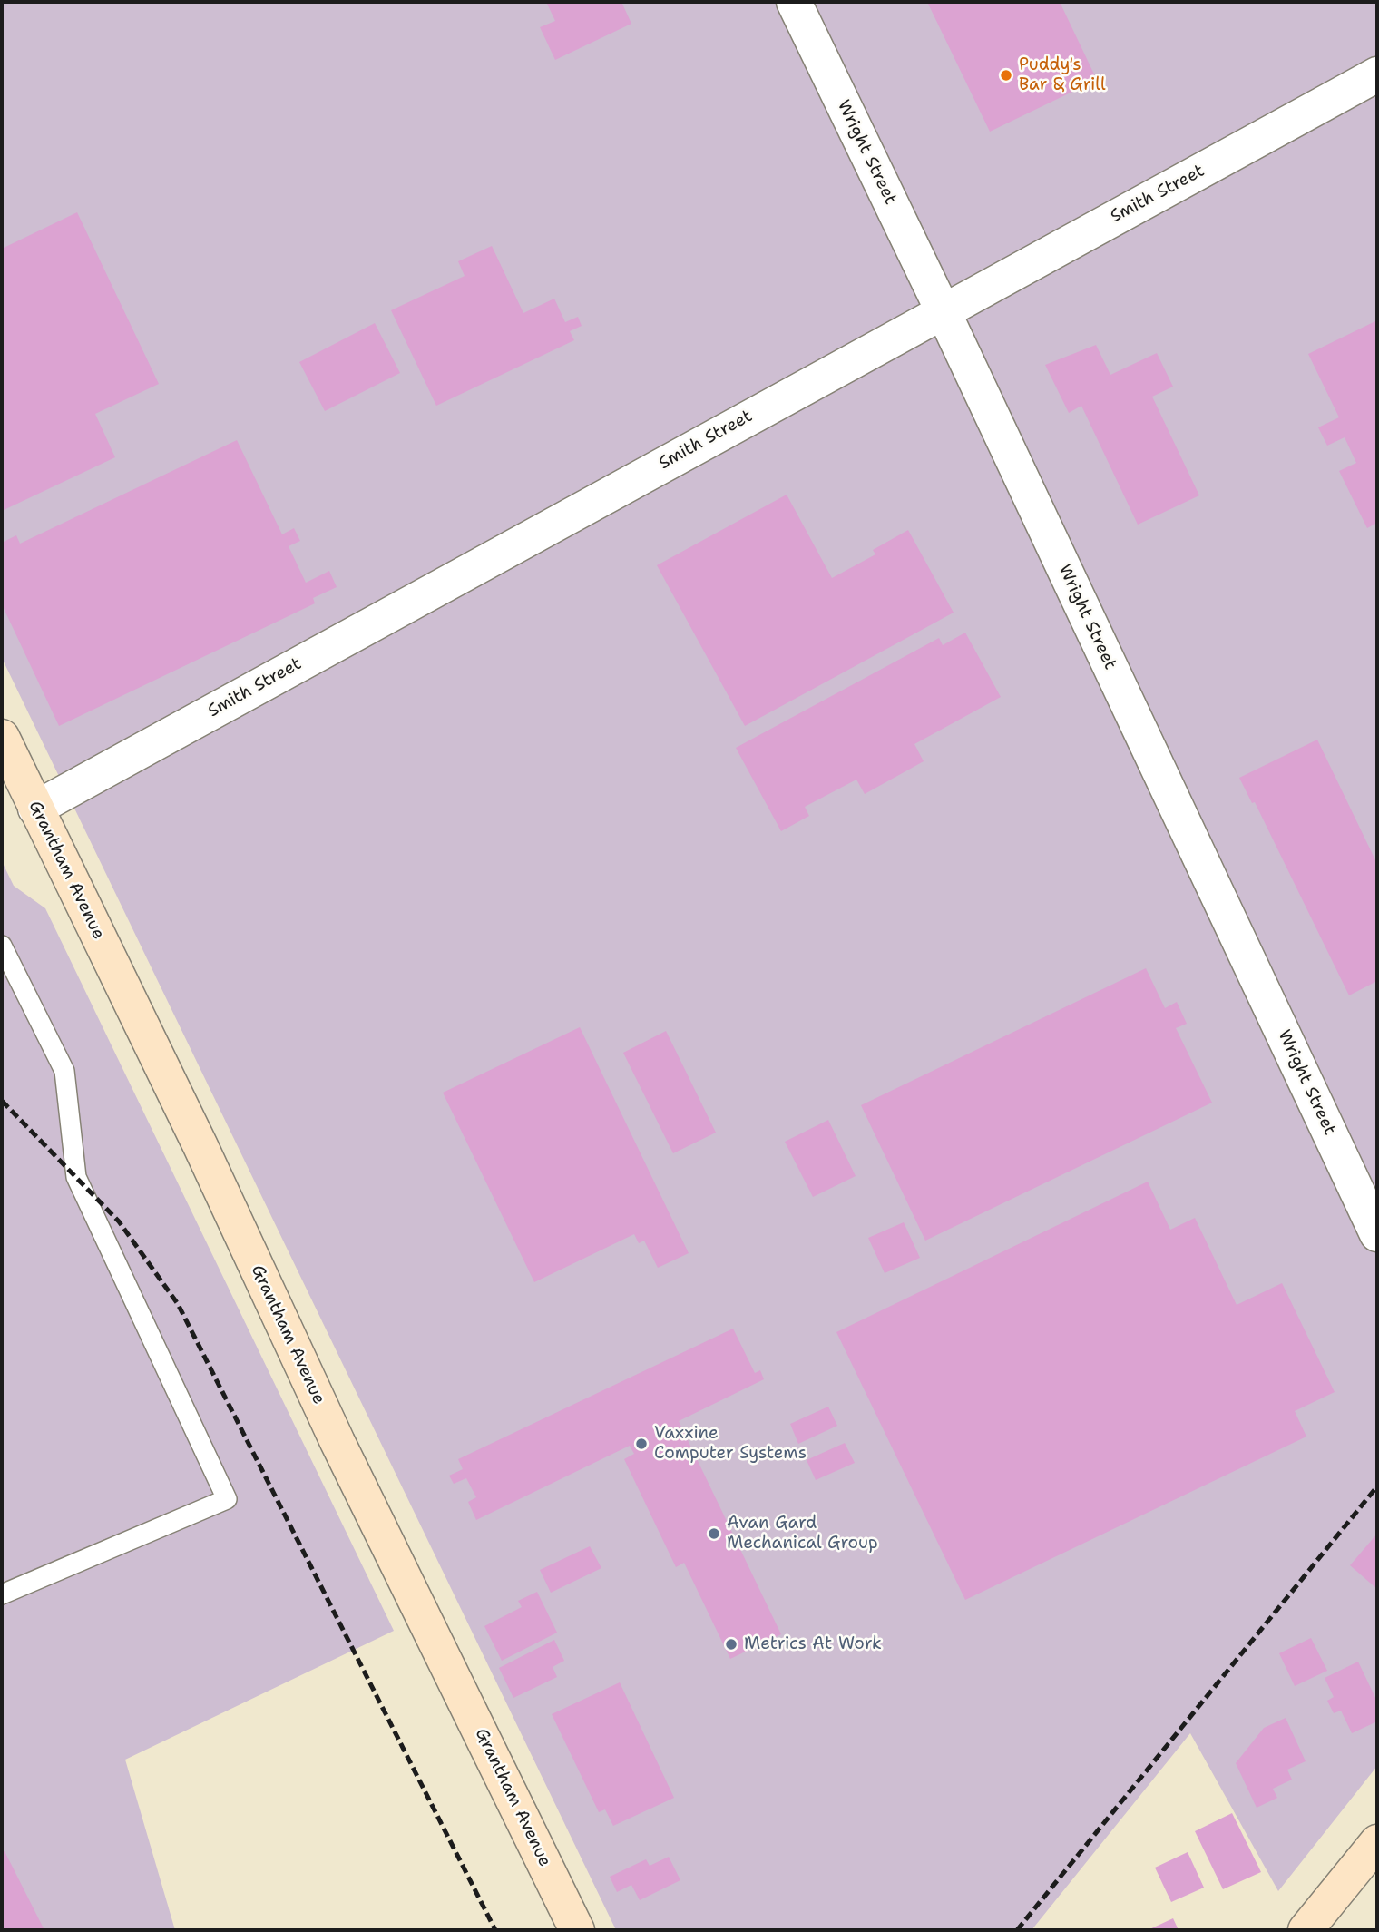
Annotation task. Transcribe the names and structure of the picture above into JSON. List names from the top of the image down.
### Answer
{
  "streets": {
    "street": ["Wright Street", "Smith Street", "Grantham Avenue"]
  },
  "crossings": [
    ["Wright Street", "Smith Street"],
    ["Smith Street", "Grantham Avenue"]
  ],
  "places": [
    "Puddy's Bar & Grill",
    "Vaxxine Computer Systems",
    "Avan Gard Mechanical Group",
    "Metrics At Work"
  ]
}
